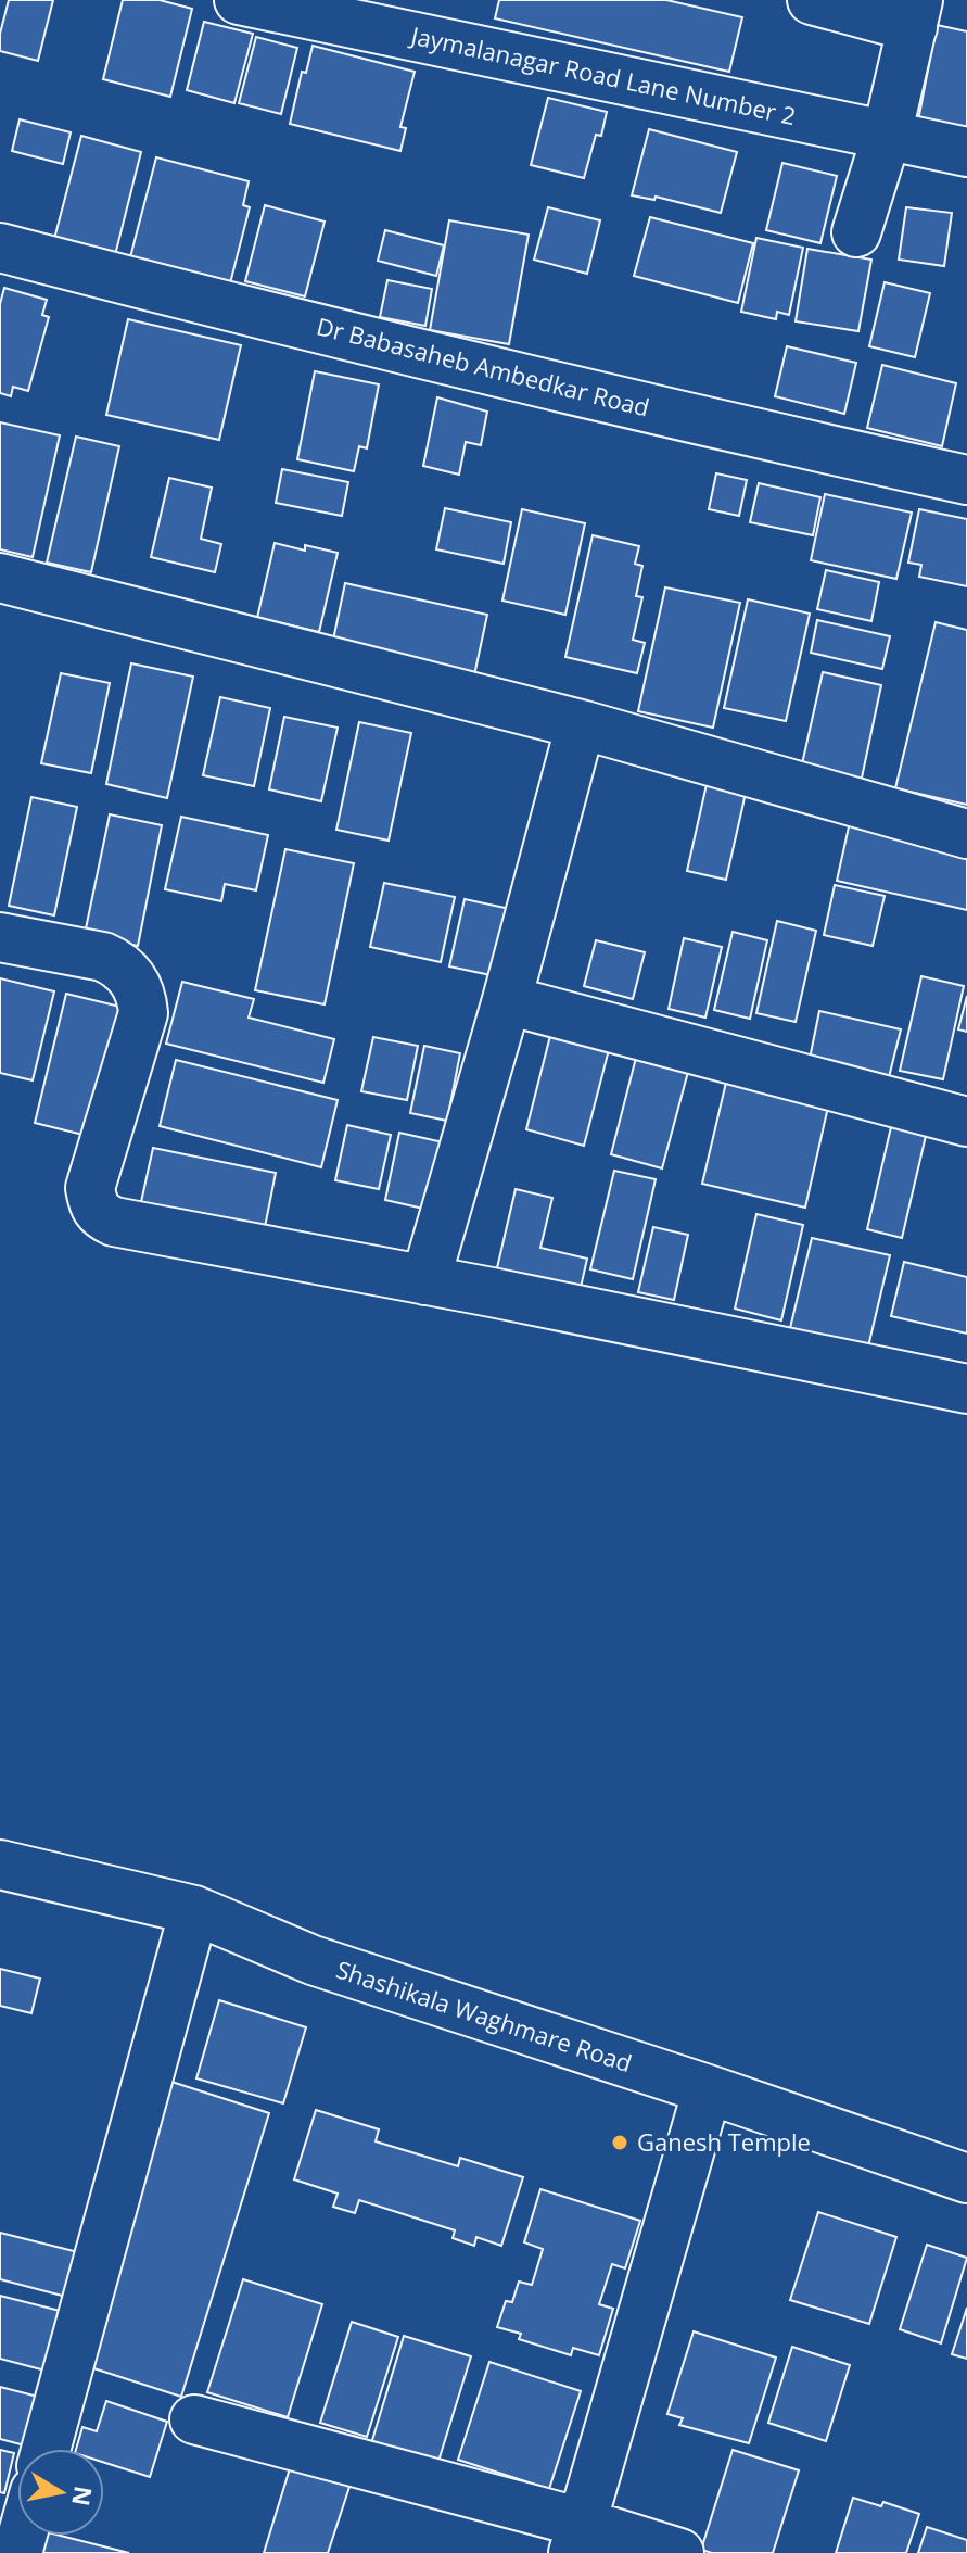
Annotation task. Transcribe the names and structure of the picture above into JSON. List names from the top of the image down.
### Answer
{
  "streets": {
    "street": ["Jaymalanagar Road Lane Number 2", "Dr Babasaheb Ambedkar Road", "Shashikala Waghmare Road"]
  },
  "places": ["Ganesh Temple"],
  "north": "right"
}
